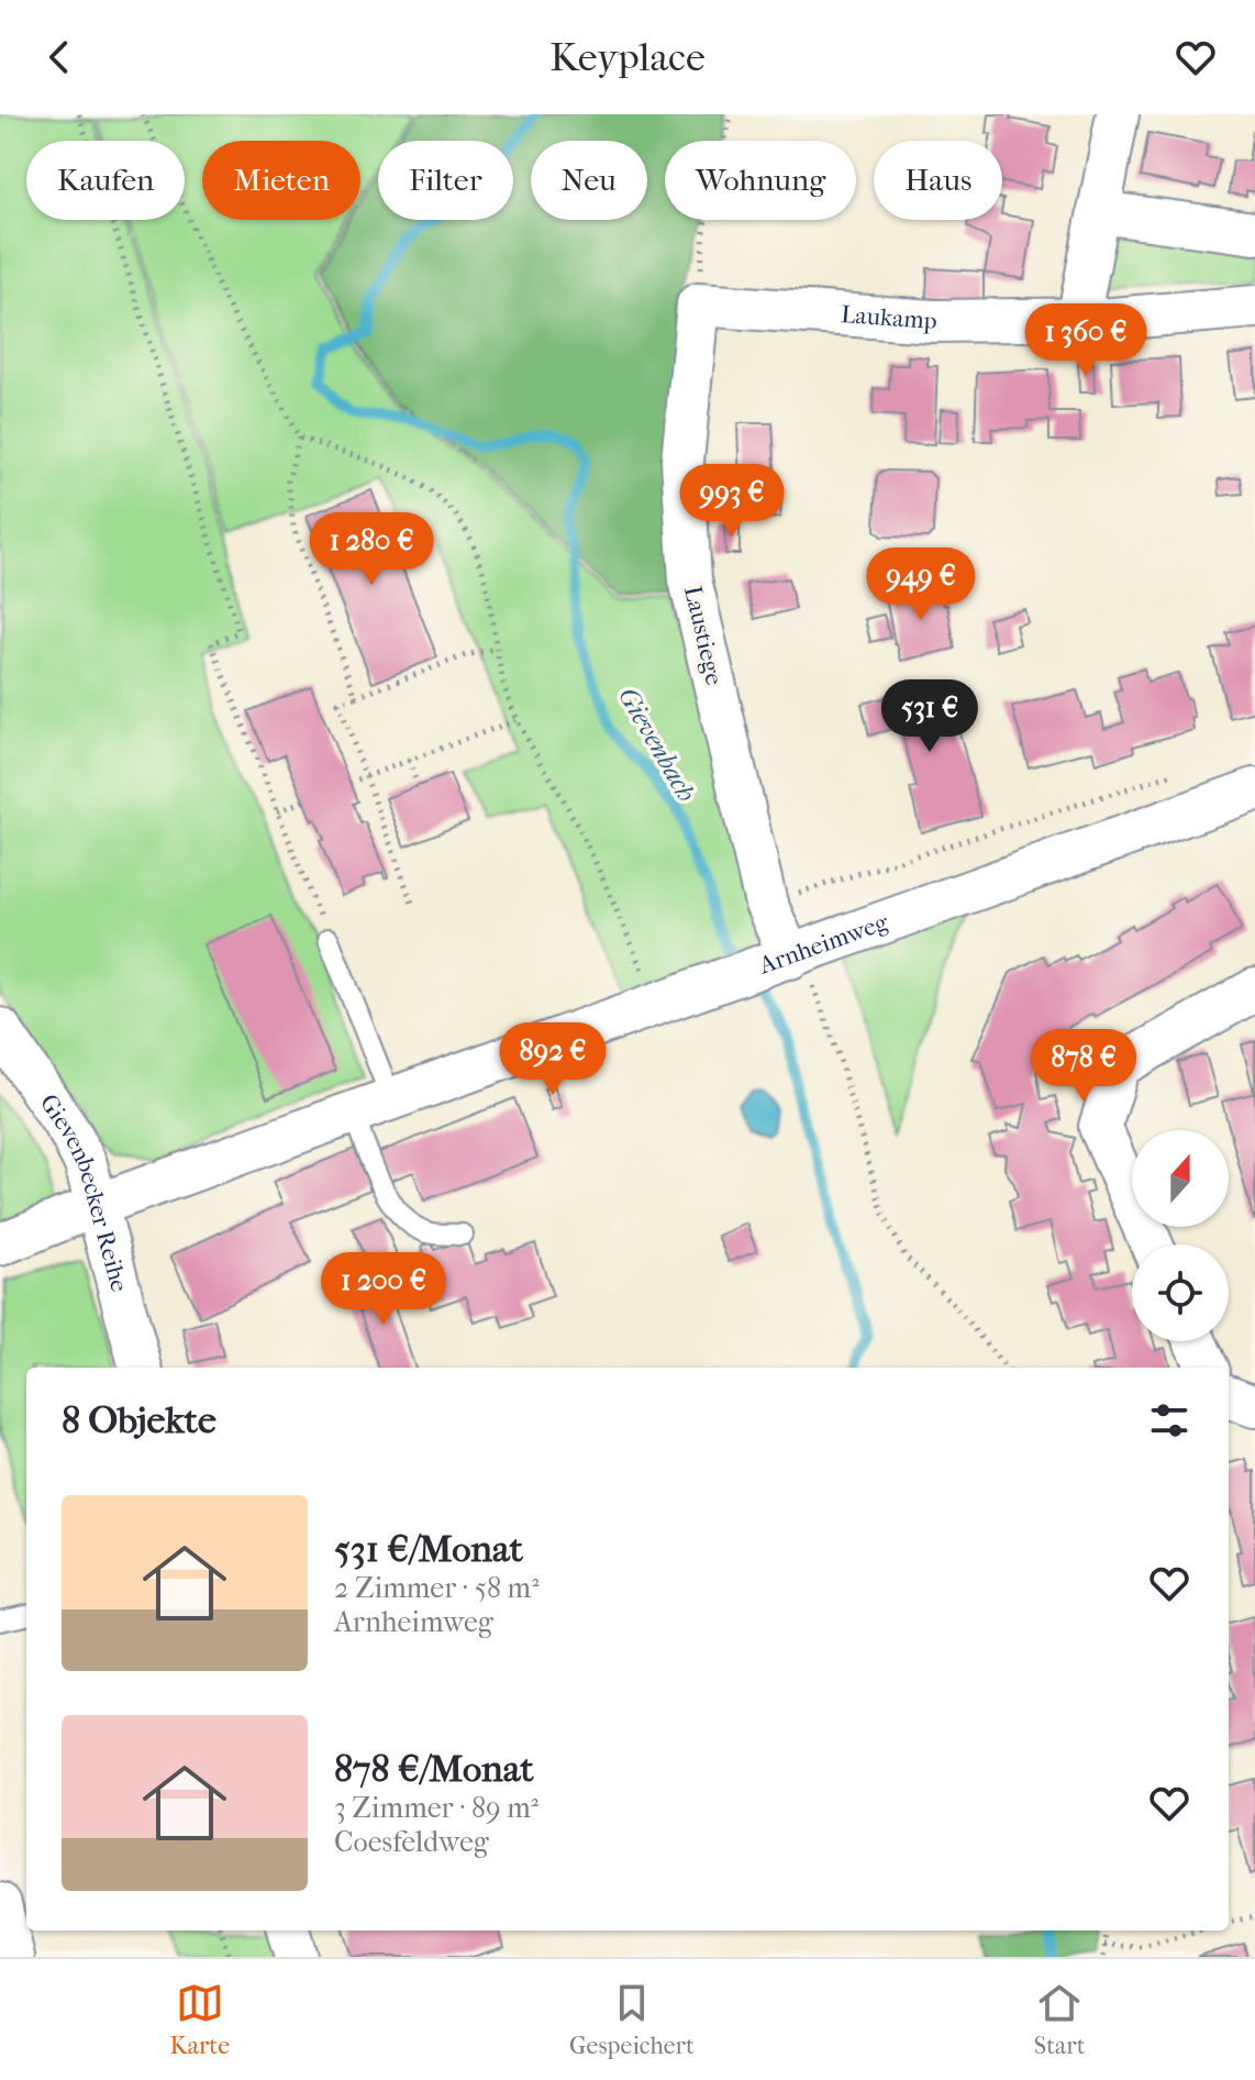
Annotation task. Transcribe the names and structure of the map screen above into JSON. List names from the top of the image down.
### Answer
{
  "streets": {
    "street": [
      "Laukamp",
      "Laustiege",
      "Arnheimweg",
      "Gievenbecker Reihe"
    ]
  },
  "crossings": [
    ["Laukamp", "Laustiege"],
    ["Laustiege", "Arnheimweg"],
    ["Arnheimweg", "Gievenbecker Reihe"]
  ],
  "water": ["Gievenbach"],
  "north": "top",
  "page": {
    "header": "Keyplace",
    "chip": [
      "Kaufen",
      "Mieten",
      "Filter",
      "Neu",
      "Wohnung",
      "Haus"
    ],
    "price": [
      "1 360 €",
      "993 €",
      "1 280 €",
      "949 €",
      "531 €",
      "892 €",
      "878 €",
      "1 200 €"
    ],
    "heading": "8 Objekte",
    "list": [
      {
        "name": "531 €/Monat",
        "note": "2 Zimmer · 58 m² · Arnheimweg"
      },
      {
        "name": "878 €/Monat",
        "note": "3 Zimmer · 89 m² · Coesfeldweg"
      }
    ],
    "tabs": ["Karte", "Gespeichert", "Start"]
  }
}
